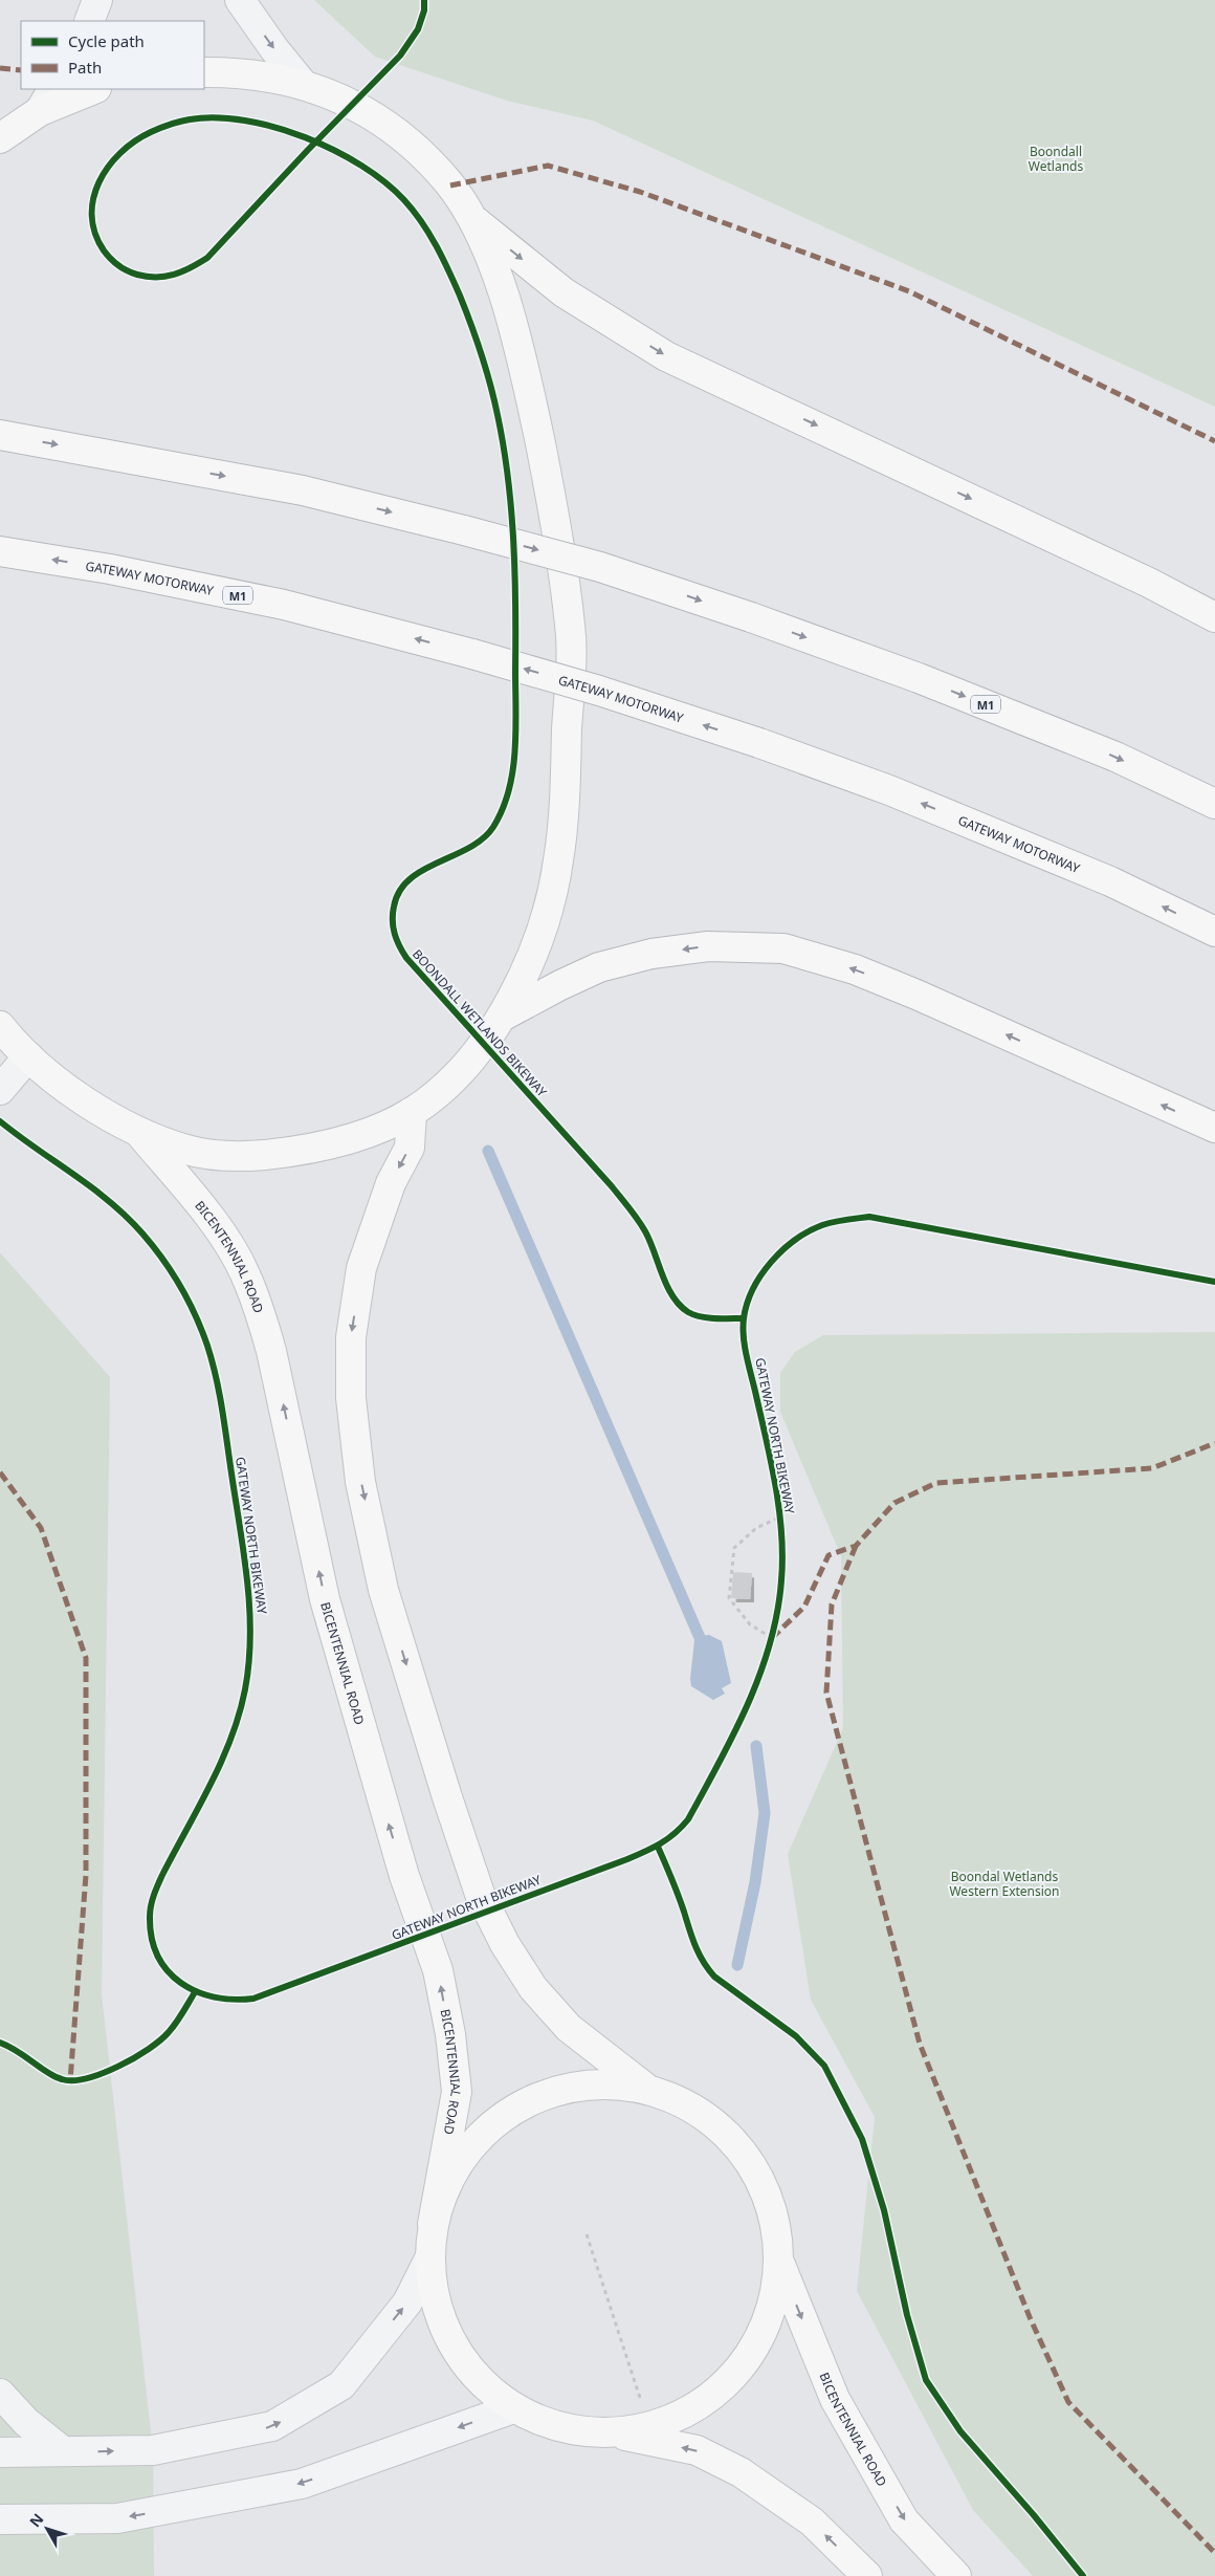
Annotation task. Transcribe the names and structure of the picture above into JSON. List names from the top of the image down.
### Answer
{
  "streets": {
    "main road": ["GATEWAY MOTORWAY", "M1", "BICENTENNIAL ROAD"],
    "cycle path": ["BOONDALL WETLANDS BIKEWAY", "GATEWAY NORTH BIKEWAY"]
  },
  "parks": ["Boondall Wetlands", "Boondal Wetlands Western Extension"],
  "legend": ["Cycle path", "Path"],
  "north": "top left"
}
